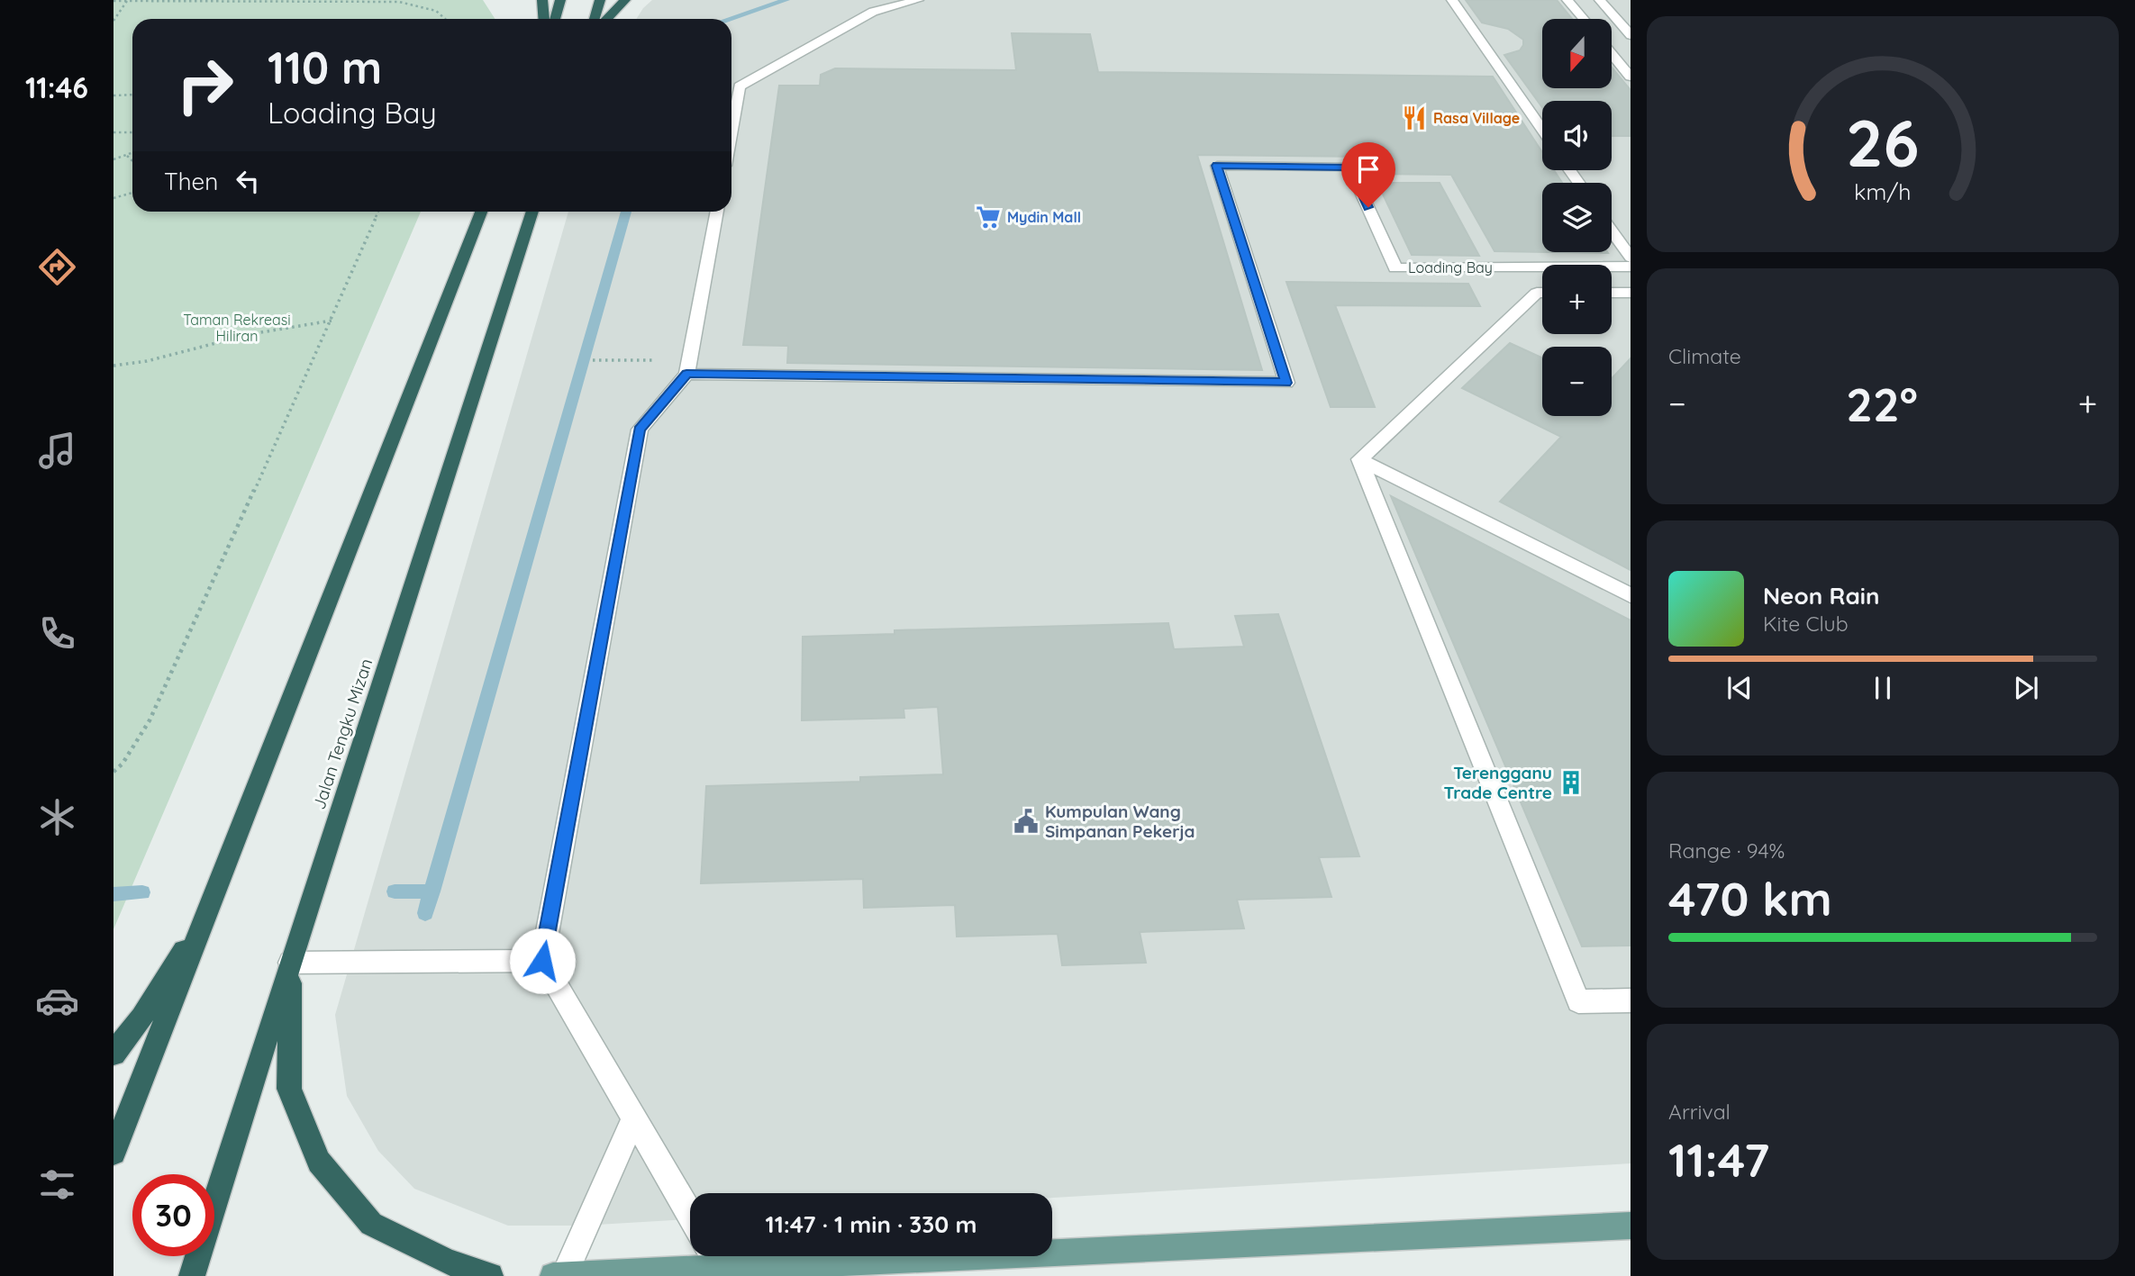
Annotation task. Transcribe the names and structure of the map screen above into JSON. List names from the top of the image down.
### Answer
{
  "streets": {
    "highway": ["Jalan Tengku Mizan"],
    "street": ["Loading Bay"]
  },
  "parks": ["Taman Rekreasi Hiliran"],
  "places": {
    "restaurant": ["Rasa Village"],
    "supermarket": ["Mydin Mall"],
    "building": ["Terengganu Trade Centre"],
    "public building": ["Kumpulan Wang Simpanan Pekerja"]
  },
  "north": "bottom",
  "page": {
    "tabs": "11:46",
    "map_buttons": ["+", "−"],
    "turn": ["110 m", "Loading Bay"],
    "then": "Then",
    "tile": [
      "Climate",
      ["Range · 94%", "470 km"],
      ["Arrival", "11:47"]
    ],
    "heat": ["−", "22°", "+"],
    "song": ["Neon Rain", "Kite Club"],
    "limit": "30",
    "trip": "11:47 · 1 min · 330 m",
    "gauge": ["26", "km/h"]
  }
}
